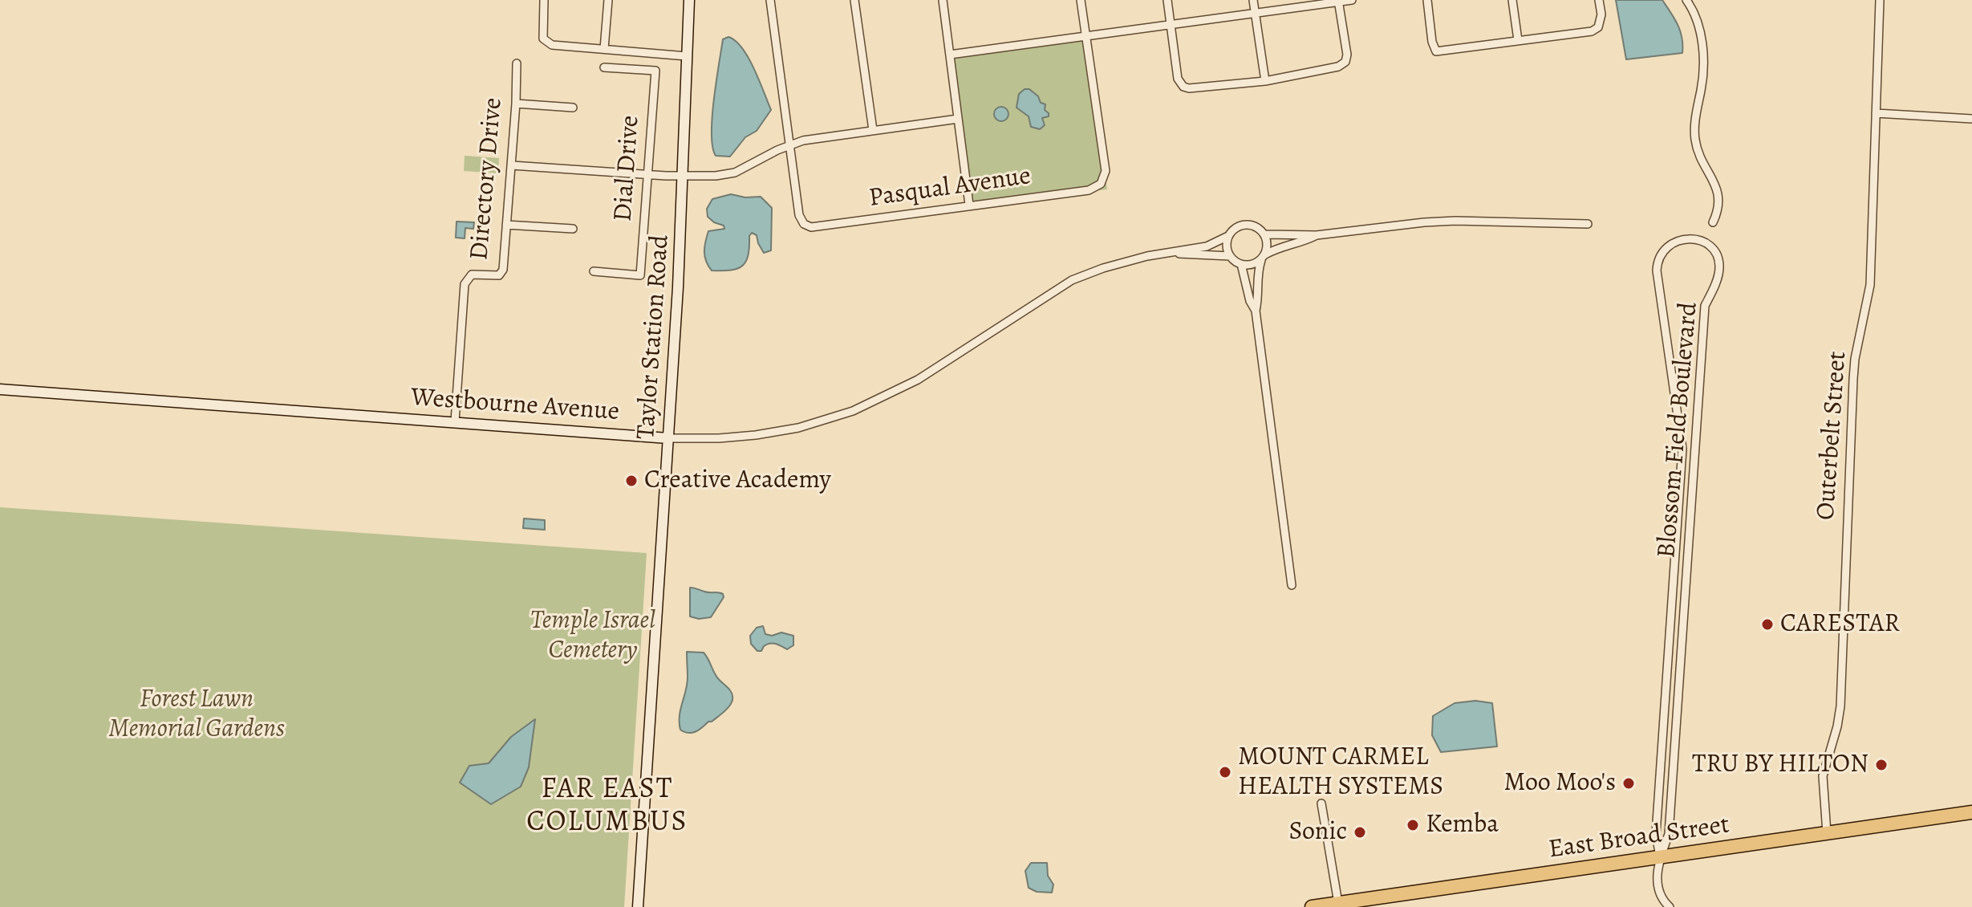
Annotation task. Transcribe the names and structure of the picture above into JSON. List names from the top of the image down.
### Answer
{
  "streets": {
    "highway": ["East Broad Street"],
    "main road": ["Taylor Station Road", "Westbourne Avenue"],
    "street": [
      "Dial Drive",
      "Directory Drive",
      "Pasqual Avenue",
      "Blossom Field Boulevard",
      "Outerbelt Street"
    ]
  },
  "crossings": [
    ["Directory Drive", "Westbourne Avenue"],
    ["Taylor Station Road", "Westbourne Avenue"],
    ["Blossom Field Boulevard", "East Broad Street"],
    ["Outerbelt Street", "East Broad Street"]
  ],
  "districts": ["FAR EAST COLUMBUS"],
  "parks": ["Temple Israel Cemetery", "Forest Lawn Memorial Gardens"],
  "places": [
    "Creative Academy",
    "CARESTAR",
    "TRU BY HILTON",
    "MOUNT CARMEL HEALTH SYSTEMS",
    "Moo Moo's",
    "Kemba",
    "Sonic"
  ]
}
